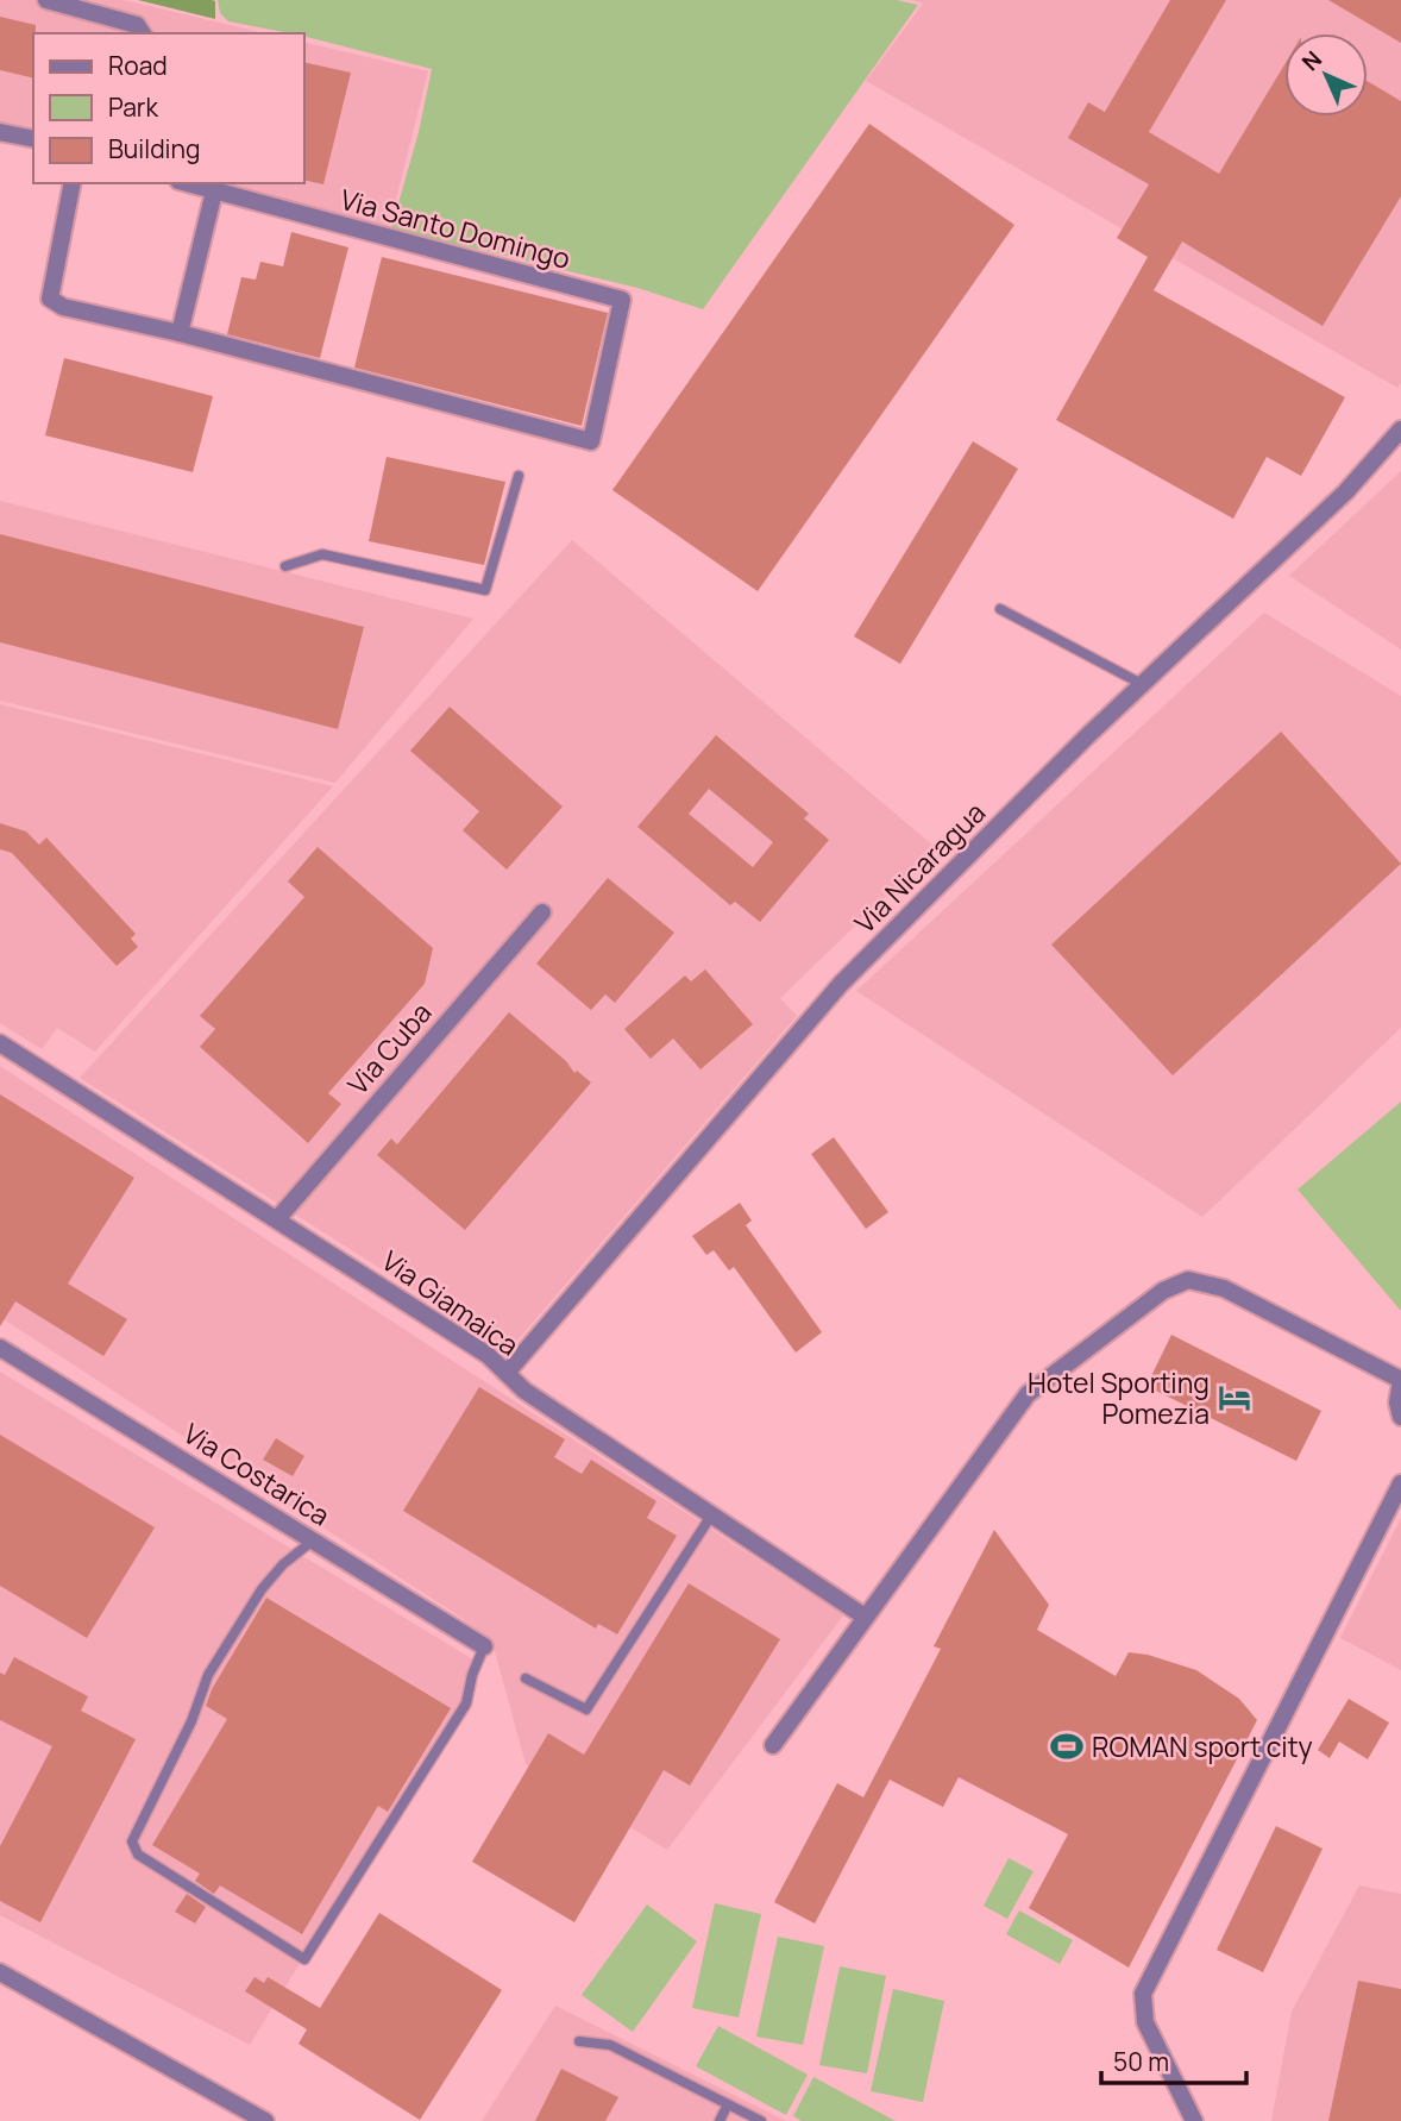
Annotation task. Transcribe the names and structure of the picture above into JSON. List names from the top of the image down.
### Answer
{
  "streets": {
    "street": [
      "Via Santo Domingo",
      "Via Nicaragua",
      "Via Cuba",
      "Via Giamaica",
      "Via Costarica"
    ]
  },
  "crossings": [
    ["Via Nicaragua", "Via Giamaica"],
    ["Via Cuba", "Via Giamaica"]
  ],
  "places": {
    "hotel": ["Hotel Sporting Pomezia"],
    "sports": ["ROMAN sport city"]
  },
  "legend": ["Road", "Park", "Building"],
  "scale_bar": "50 m",
  "north": "top left"
}
